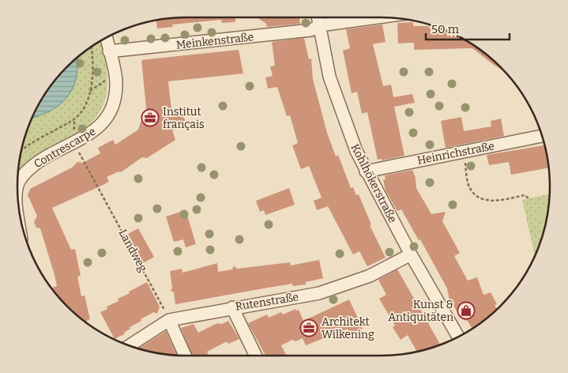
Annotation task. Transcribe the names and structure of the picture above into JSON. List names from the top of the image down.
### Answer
{
  "streets": {
    "street": [
      "Meinkenstraße",
      "Contrescarpe",
      "Heinrichstraße",
      "Kohlhökerstraße",
      "Rutenstraße"
    ],
    "path": ["Landweg"]
  },
  "crossings": [
    ["Meinkenstraße", "Contrescarpe"],
    ["Meinkenstraße", "Kohlhökerstraße"],
    ["Contrescarpe", "Landweg"],
    ["Heinrichstraße", "Kohlhökerstraße"],
    ["Kohlhökerstraße", "Rutenstraße"],
    ["Landweg", "Rutenstraße"]
  ],
  "places": {
    "office": ["Institut français", "Architekt Wilkening"],
    "shop": ["Kunst & Antiquitäten"]
  },
  "scale_bar": "50 m"
}
